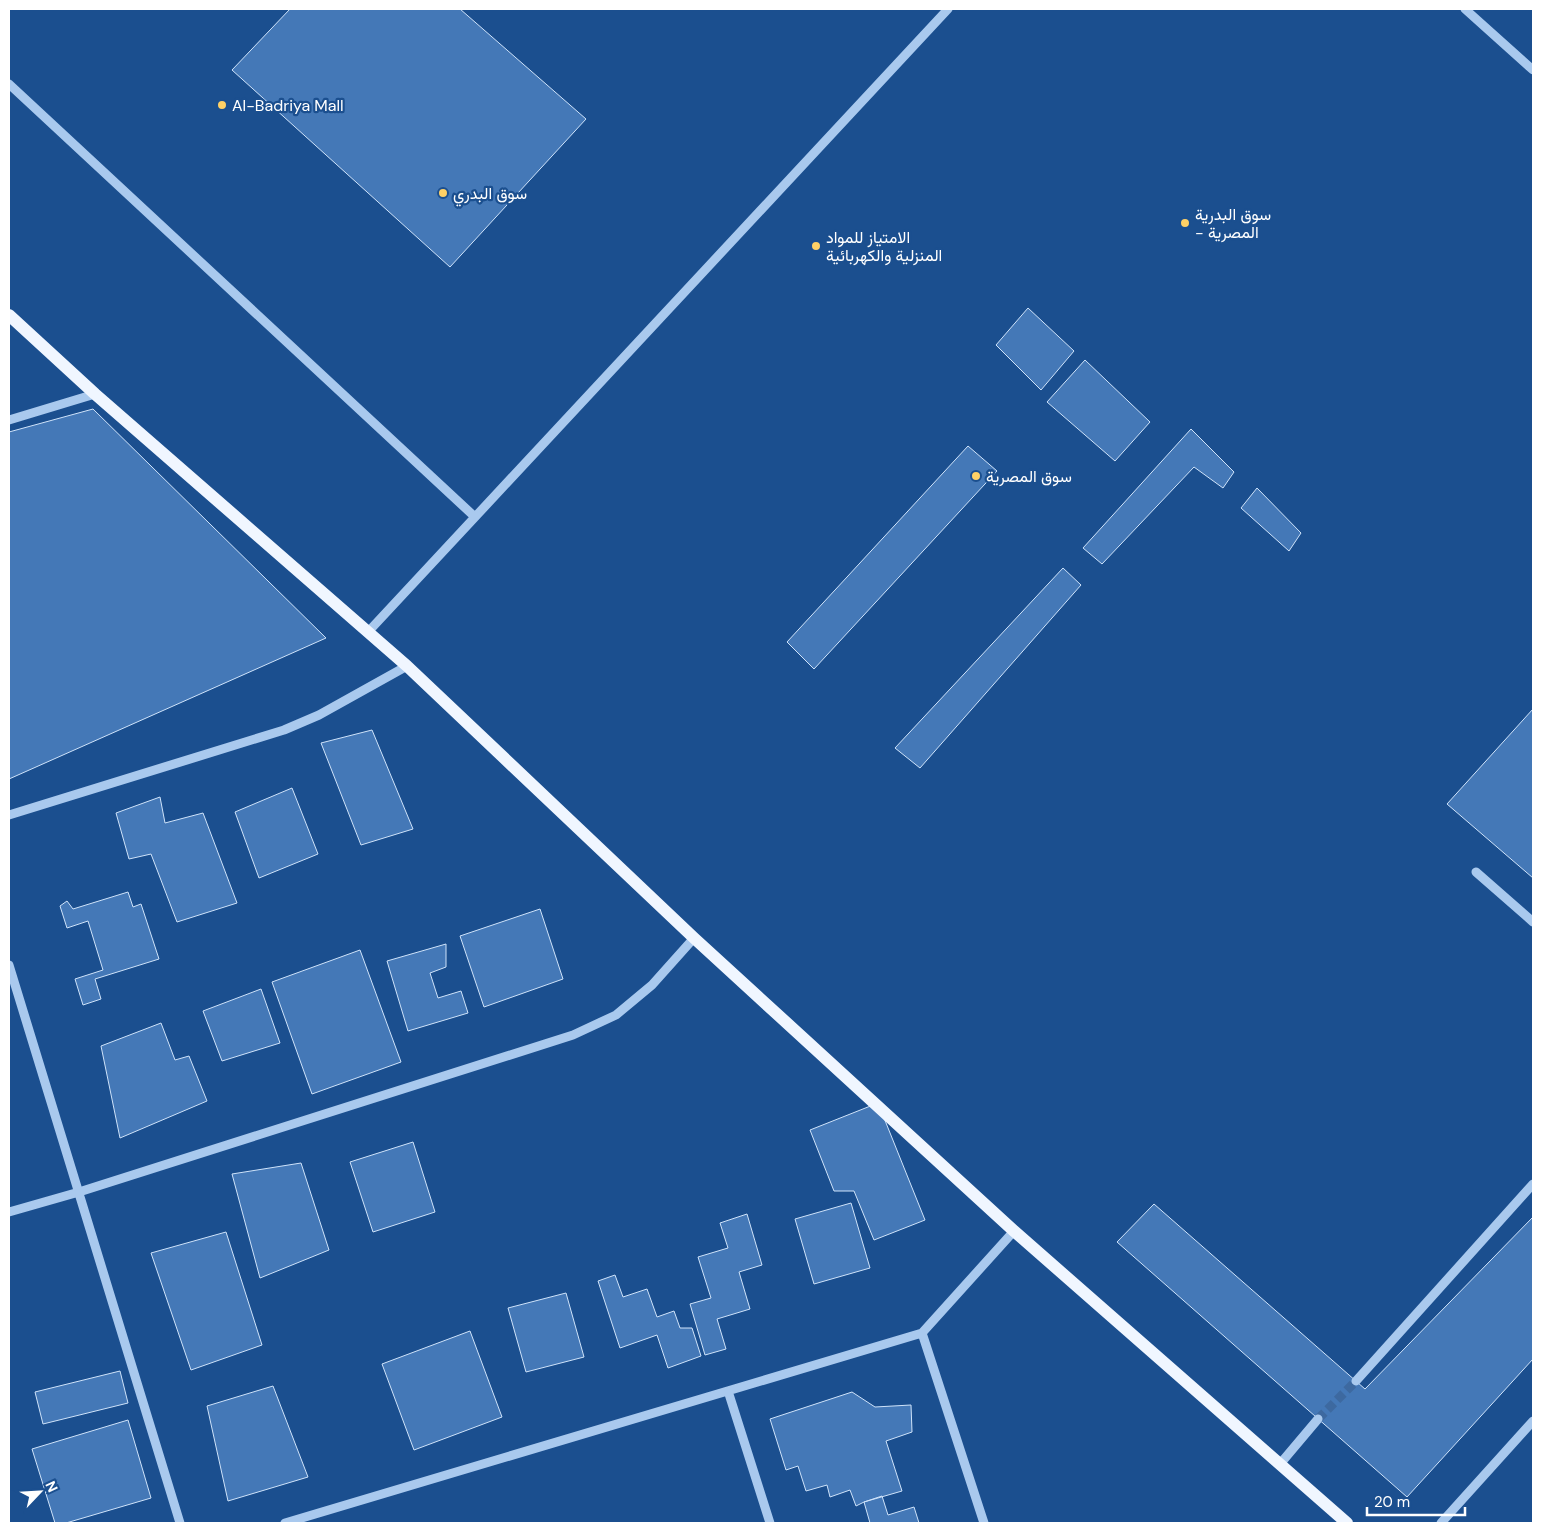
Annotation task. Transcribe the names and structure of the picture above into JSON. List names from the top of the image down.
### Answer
{
  "places": [
    "Al-Badriya Mall",
    "سوق البدري",
    "سوق البدرية - المصرية",
    "الامتياز للمواد المنزلية والكهربائية",
    "سوق المصرية"
  ],
  "scale_bar": "20 m",
  "north": "top right"
}
